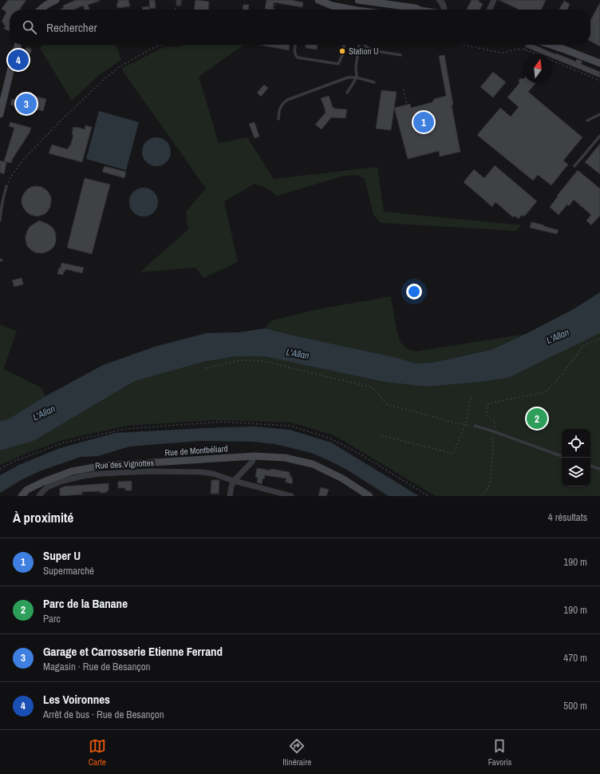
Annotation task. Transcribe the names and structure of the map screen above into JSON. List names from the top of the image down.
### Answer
{
  "streets": {
    "main road": ["Rue de Montbéliard"],
    "street": ["Rue des Vignottes"]
  },
  "water": ["L'Allan"],
  "places": ["Station U"],
  "north": "top",
  "page": {
    "search": "Rechercher",
    "pins": [
      "4",
      "3",
      "1",
      "2"
    ],
    "heading": ["À proximité", "4 résultats"],
    "list": [
      {
        "mark": "1",
        "name": "Super U",
        "note": "Supermarché",
        "value": "190 m"
      },
      {
        "mark": "2",
        "name": "Parc de la Banane",
        "note": "Parc",
        "value": "190 m"
      },
      {
        "mark": "3",
        "name": "Garage et Carrosserie Etienne Ferrand",
        "note": "Magasin · Rue de Besançon",
        "value": "470 m"
      },
      {
        "mark": "4",
        "name": "Les Voironnes",
        "note": "Arrêt de bus · Rue de Besançon",
        "value": "500 m"
      }
    ],
    "nav": ["Carte", "Itinéraire", "Favoris"]
  }
}
